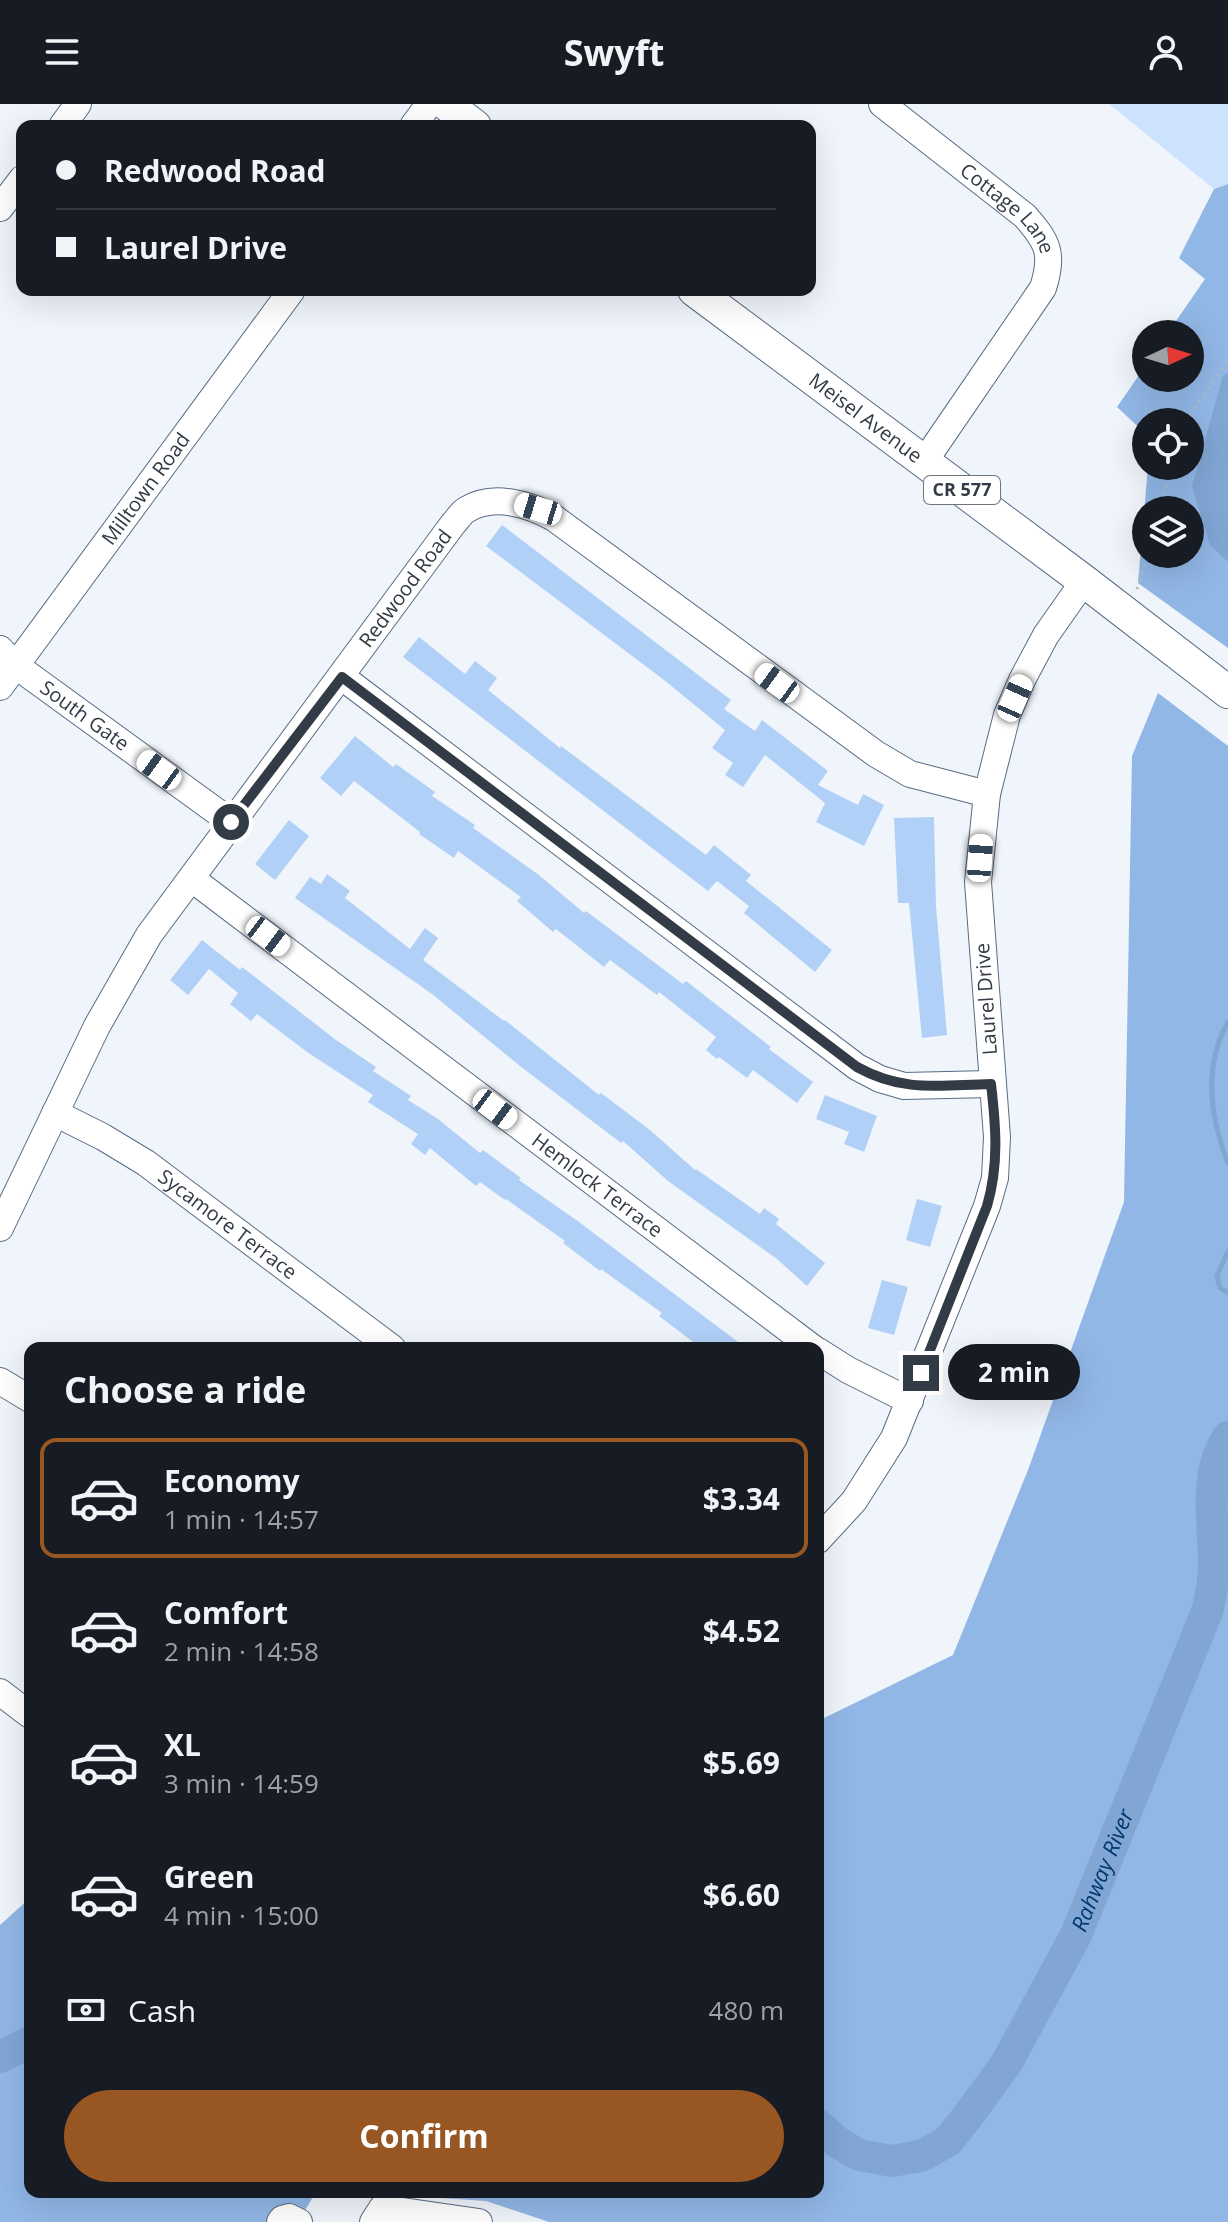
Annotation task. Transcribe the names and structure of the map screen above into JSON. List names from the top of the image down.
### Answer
{
  "streets": {
    "main road": ["Meisel Avenue", "CR 577"],
    "street": [
      "Cottage Lane",
      "Milltown Road",
      "Redwood Road",
      "South Gate",
      "Laurel Drive",
      "Hemlock Terrace",
      "Sycamore Terrace"
    ]
  },
  "crossings": [
    ["Cottage Lane", "Meisel Avenue"],
    ["Meisel Avenue", "Laurel Drive"],
    ["Milltown Road", "South Gate"],
    ["Redwood Road", "South Gate"],
    ["Redwood Road", "Laurel Drive"],
    ["Redwood Road", "Hemlock Terrace"],
    ["Redwood Road", "Sycamore Terrace"]
  ],
  "water": ["Rahway River"],
  "north": "right",
  "page": {
    "header": "Swyft",
    "banner": ["Redwood Road", "Laurel Drive"],
    "heading": "Choose a ride",
    "bubble": "2 min",
    "list": [
      {
        "name": "Economy",
        "note": "1 min · 14:57",
        "value": "$3.34"
      },
      {
        "name": "Comfort",
        "note": "2 min · 14:58",
        "value": "$4.52"
      },
      {
        "name": "XL",
        "note": "3 min · 14:59",
        "value": "$5.69"
      },
      {
        "name": "Green",
        "note": "4 min · 15:00",
        "value": "$6.60"
      }
    ],
    "pay": ["Cash", "480 m"],
    "buttons": "Confirm"
  }
}
